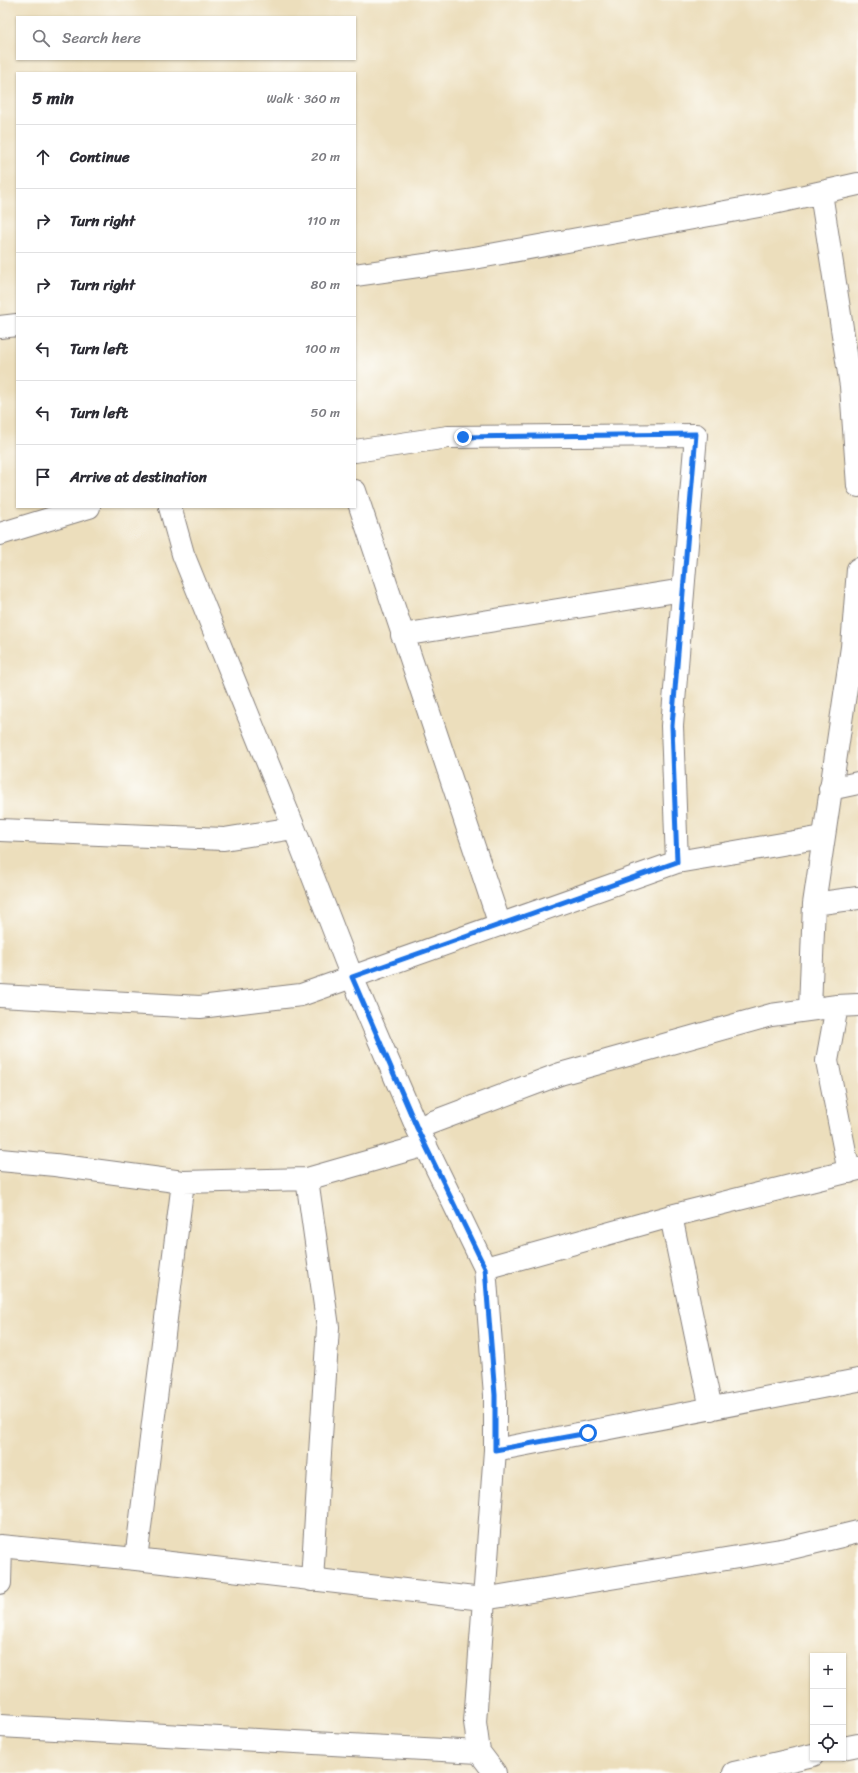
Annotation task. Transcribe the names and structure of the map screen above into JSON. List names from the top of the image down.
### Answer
{
  "page": {
    "search": "Search here",
    "heading": ["5 min", "Walk · 360 m"],
    "list": [
      ["Continue", "20 m"],
      ["Turn right", "110 m"],
      ["Turn right", "80 m"],
      ["Turn left", "100 m"],
      ["Turn left", "50 m"],
      "Arrive at destination"
    ],
    "map_buttons": ["+", "−"]
  }
}
